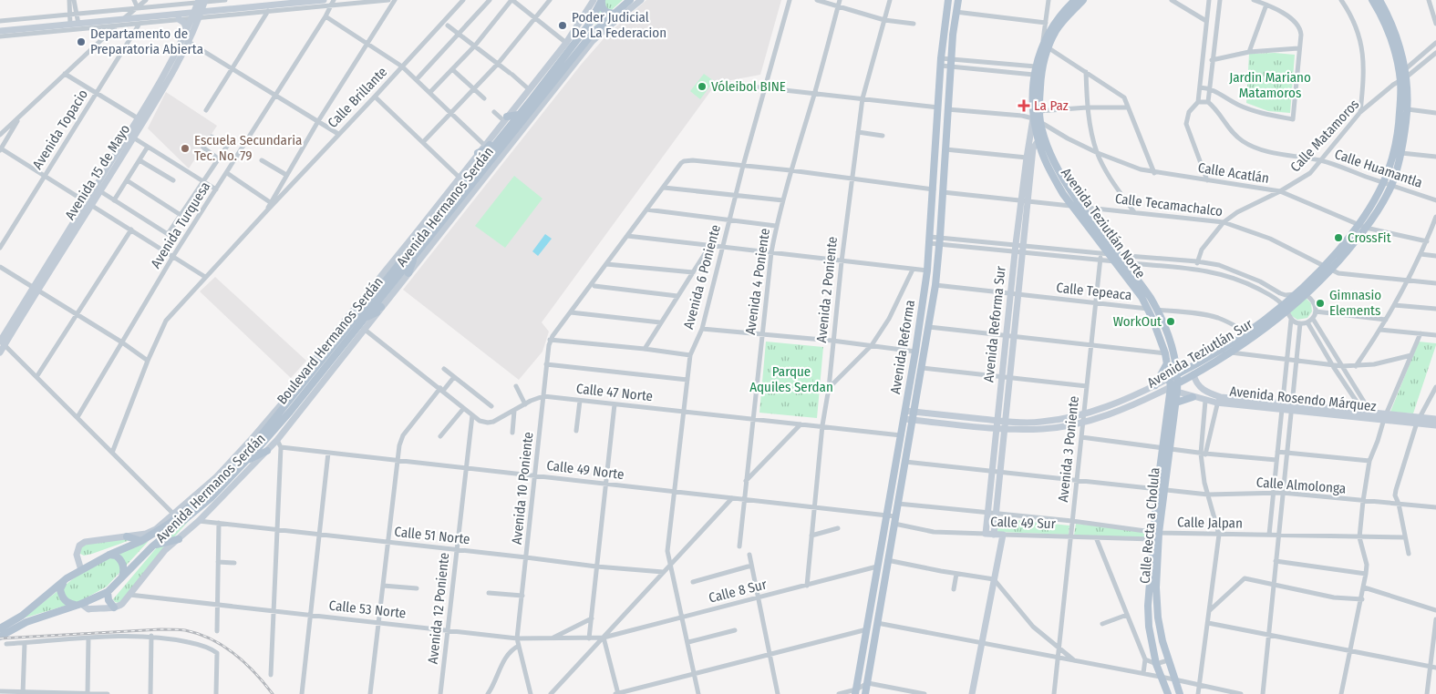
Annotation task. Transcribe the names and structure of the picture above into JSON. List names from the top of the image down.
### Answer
{
  "streets": {
    "main road": [
      "Avenida 15 de Mayo",
      "Avenida Hermanos Serdán",
      "Avenida Teziutlán Norte",
      "Avenida Reforma Sur",
      "Boulevard Hermanos Serdán",
      "Avenida Reforma",
      "Avenida Teziutlán Sur",
      "Avenida Rosendo Márquez",
      "Calle 49 Sur",
      "Calle Recta a Cholula"
    ],
    "street": [
      "Calle Brillante",
      "Avenida Topacio",
      "Calle Matamoros",
      "Calle Huamantla",
      "Calle Acatlán",
      "Calle Tecamachalco",
      "Avenida Turquesa",
      "Avenida 6 Poniente",
      "Avenida 4 Poniente",
      "Avenida 2 Poniente",
      "Calle Tepeaca",
      "Calle 47 Norte",
      "Avenida 3 Poniente",
      "Calle 49 Norte",
      "Calle Almolonga",
      "Avenida 10 Poniente",
      "Calle Jalpan",
      "Calle 51 Norte",
      "Calle 8 Sur",
      "Avenida 12 Poniente",
      "Calle 53 Norte"
    ]
  },
  "crossings": [
    ["Calle Matamoros", "Calle Huamantla"],
    ["Calle Matamoros", "Calle Acatlán"],
    ["Calle Matamoros", "Calle Tecamachalco"],
    ["Calle Matamoros", "Avenida Teziutlán Sur"],
    ["Calle Huamantla", "Avenida Teziutlán Sur"],
    ["Calle Acatlán", "Avenida Teziutlán Norte"],
    ["Calle Acatlán", "Avenida Teziutlán Sur"],
    ["Calle Tecamachalco", "Avenida Teziutlán Norte"],
    ["Calle Tecamachalco", "Avenida Reforma Sur"],
    ["Calle Tecamachalco", "Avenida Reforma"],
    ["Calle Tecamachalco", "Avenida Teziutlán Sur"],
    ["Avenida Hermanos Serdán", "Boulevard Hermanos Serdán"],
    ["Avenida Hermanos Serdán", "Calle 51 Norte"],
    ["Avenida Hermanos Serdán", "Calle 53 Norte"],
    ["Avenida Teziutlán Norte", "Calle Tepeaca"],
    ["Avenida Teziutlán Norte", "Avenida Reforma Sur"],
    ["Avenida Teziutlán Norte", "Avenida Teziutlán Sur"],
    ["Avenida Teziutlán Norte", "Avenida Rosendo Márquez"],
    ["Avenida Teziutlán Norte", "Calle Recta a Cholula"],
    ["Avenida 6 Poniente", "Calle 47 Norte"],
    ["Avenida 6 Poniente", "Calle 49 Norte"],
    ["Avenida 6 Poniente", "Calle 8 Sur"],
    ["Avenida 4 Poniente", "Calle 47 Norte"],
    ["Avenida 4 Poniente", "Calle 49 Norte"],
    ["Avenida 2 Poniente", "Calle 47 Norte"],
    ["Avenida 2 Poniente", "Calle 49 Norte"],
    ["Avenida 2 Poniente", "Calle 8 Sur"],
    ["Calle Tepeaca", "Avenida Reforma Sur"],
    ["Calle Tepeaca", "Avenida Reforma"],
    ["Calle Tepeaca", "Avenida Teziutlán Sur"],
    ["Calle Tepeaca", "Avenida 3 Poniente"],
    ["Avenida Reforma Sur", "Avenida Teziutlán Sur"],
    ["Avenida Reforma Sur", "Calle Almolonga"],
    ["Avenida Reforma Sur", "Calle 49 Sur"],
    ["Avenida Reforma Sur", "Calle Jalpan"],
    ["Avenida Reforma", "Avenida Teziutlán Sur"],
    ["Avenida Reforma", "Calle 47 Norte"],
    ["Avenida Reforma", "Calle 49 Norte"],
    ["Avenida Reforma", "Calle Almolonga"],
    ["Avenida Reforma", "Calle 49 Sur"],
    ["Avenida Reforma", "Calle Jalpan"],
    ["Avenida Reforma", "Calle 8 Sur"],
    ["Avenida Teziutlán Sur", "Avenida Rosendo Márquez"],
    ["Avenida Teziutlán Sur", "Avenida 3 Poniente"],
    ["Avenida Teziutlán Sur", "Calle Recta a Cholula"],
    ["Calle 47 Norte", "Avenida 10 Poniente"],
    ["Avenida Rosendo Márquez", "Calle Recta a Cholula"],
    ["Avenida 3 Poniente", "Calle Almolonga"],
    ["Avenida 3 Poniente", "Calle 49 Sur"],
    ["Avenida 3 Poniente", "Calle Jalpan"],
    ["Calle 49 Norte", "Avenida 10 Poniente"],
    ["Calle 49 Norte", "Calle 49 Sur"],
    ["Calle 49 Norte", "Avenida 12 Poniente"],
    ["Calle Almolonga", "Calle Recta a Cholula"],
    ["Avenida 10 Poniente", "Calle 51 Norte"],
    ["Avenida 10 Poniente", "Calle 53 Norte"],
    ["Calle 49 Sur", "Calle Jalpan"],
    ["Calle 49 Sur", "Calle Recta a Cholula"],
    ["Calle Jalpan", "Calle Recta a Cholula"],
    ["Calle 51 Norte", "Avenida 12 Poniente"],
    ["Calle 8 Sur", "Calle 53 Norte"],
    ["Avenida 12 Poniente", "Calle 53 Norte"]
  ],
  "parks": ["Jardin Mariano Matamoros", "Parque Aquiles Serdan"],
  "places": {
    "other": [
      "Poder Judicial De La Federacion",
      "Departamento de Preparatoria Abierta",
      "Vóleibol BINE",
      "Escuela Secundaria Tec. No. 79",
      "CrossFit",
      "Gimnasio Elements",
      "WorkOut"
    ],
    "health": ["La Paz"]
  }
}
